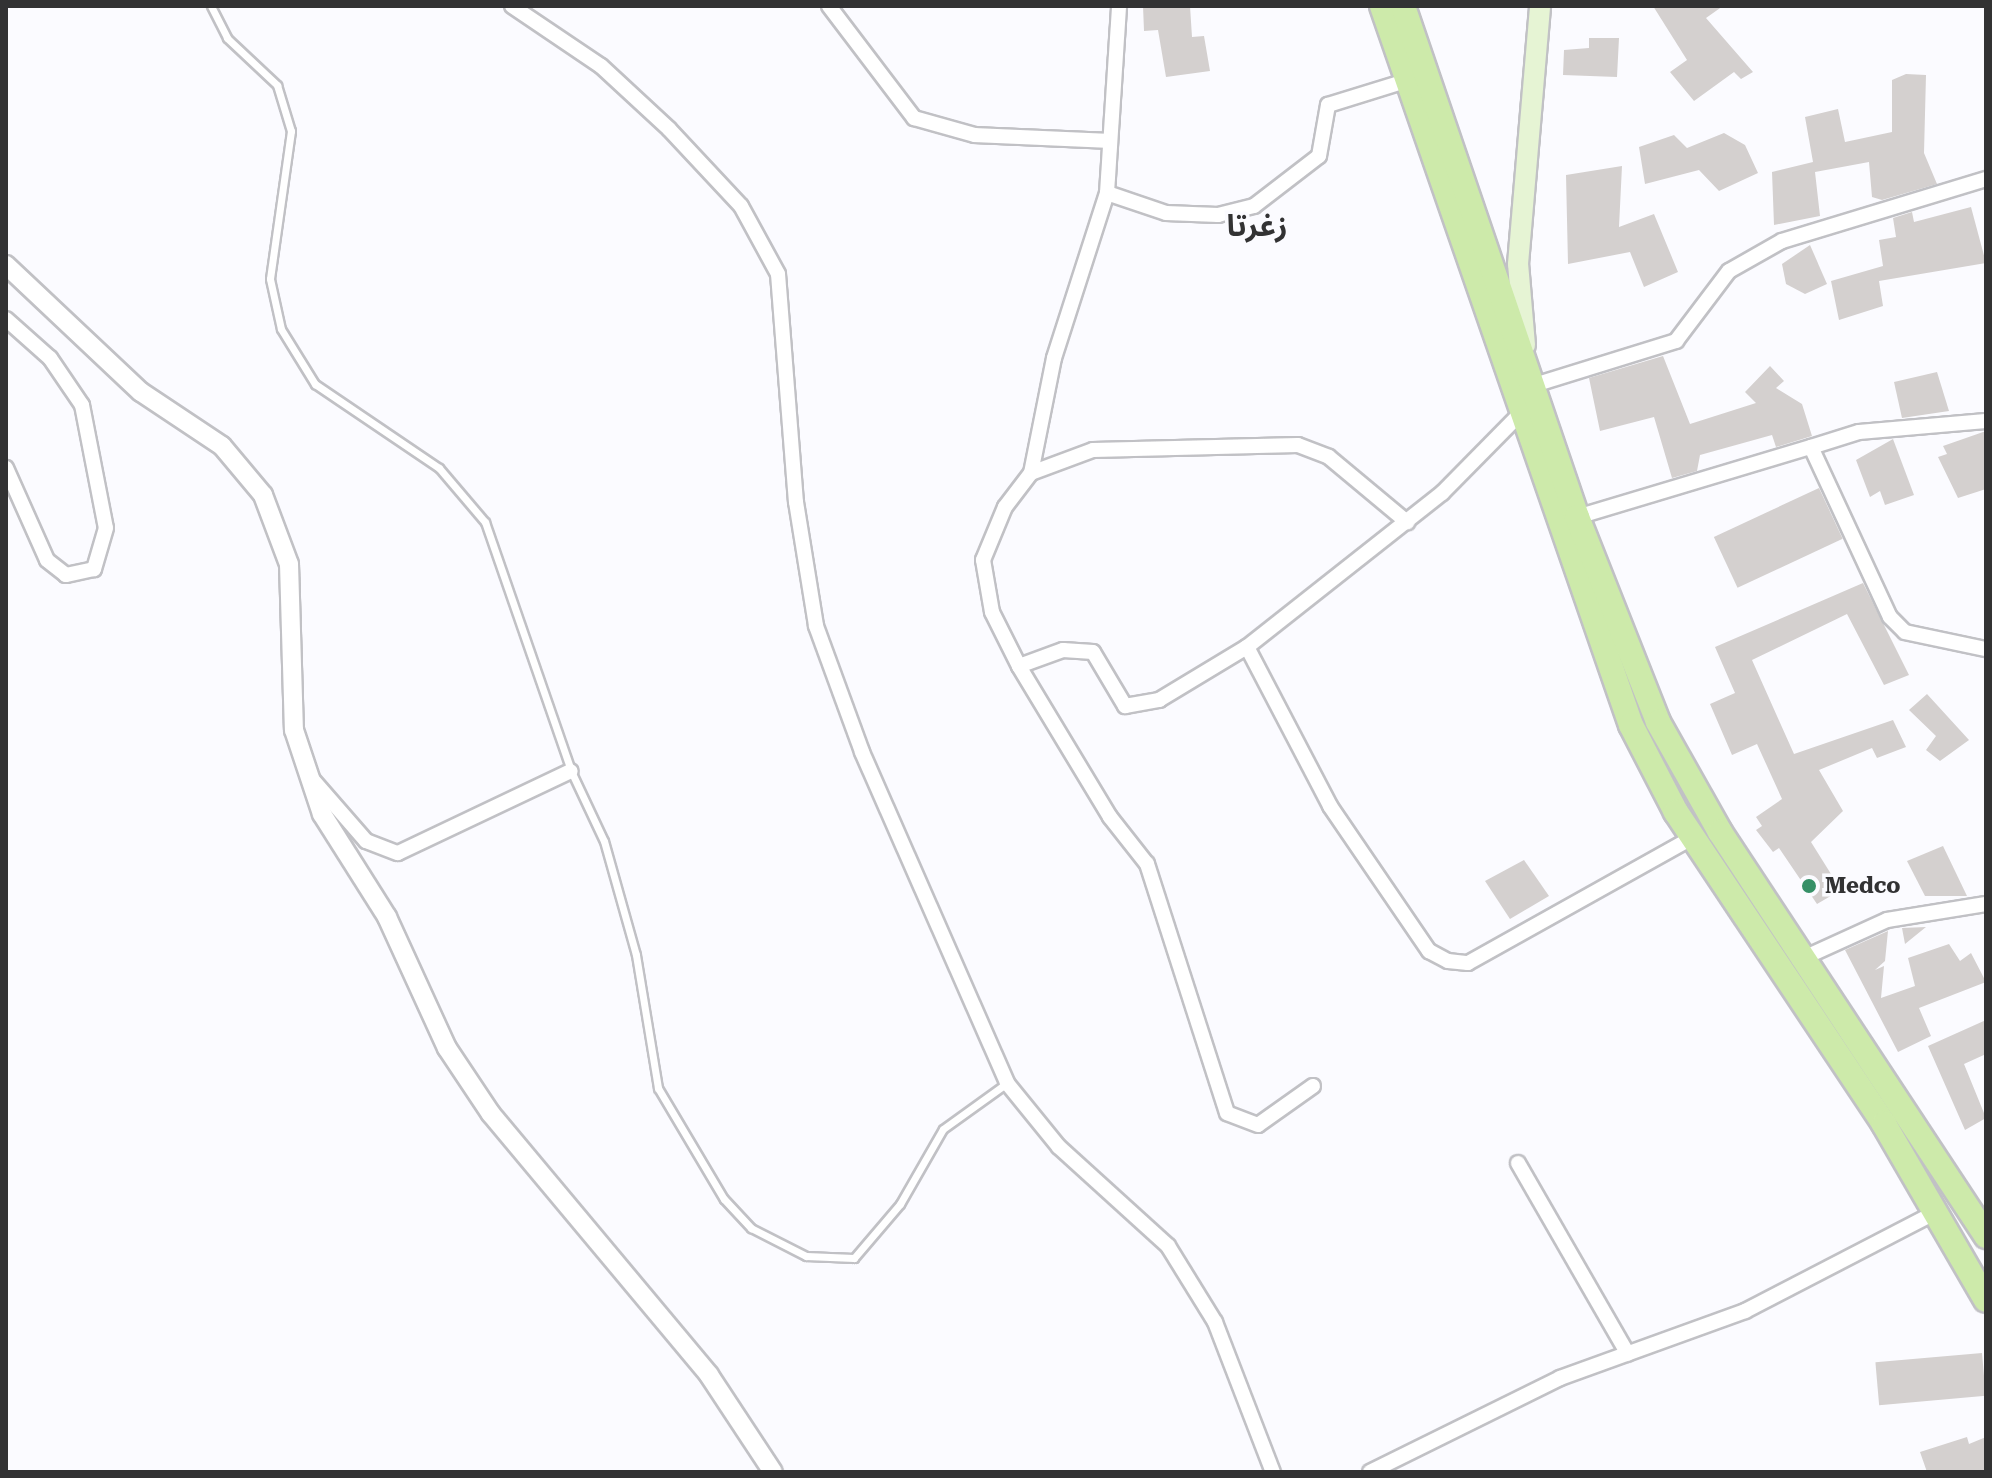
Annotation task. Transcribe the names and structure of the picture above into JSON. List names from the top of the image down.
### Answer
{
  "districts": ["زغرتا"],
  "places": ["Medco"]
}
